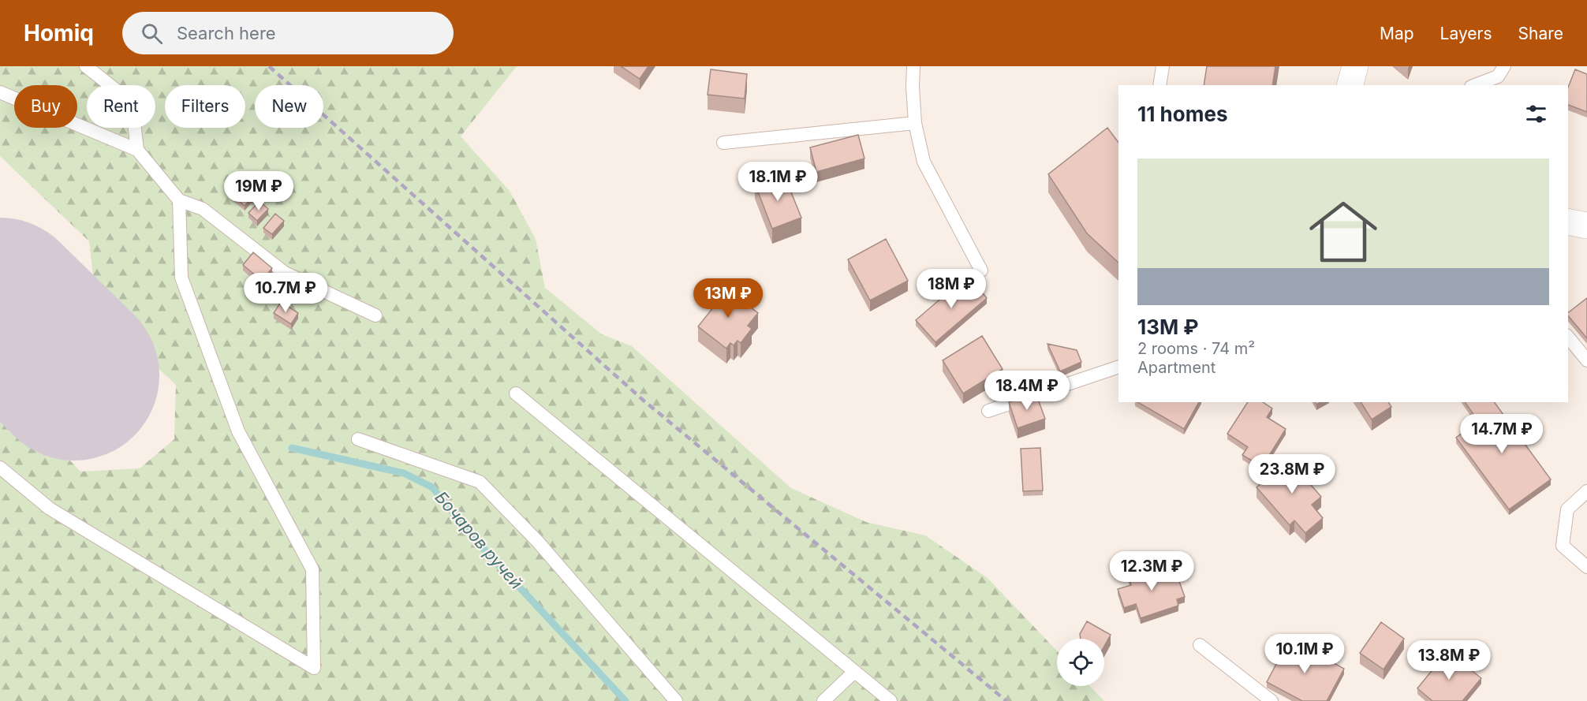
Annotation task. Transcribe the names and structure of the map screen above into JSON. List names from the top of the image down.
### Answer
{
  "water": ["Бочаров ручей"],
  "page": {
    "header": "Homiq",
    "search": "Search here",
    "nav": ["Map", "Layers", "Share"],
    "chip": [
      "Buy",
      "Rent",
      "Filters",
      "New"
    ],
    "heading": "11 homes",
    "list": [
      {
        "name": "13M ₽",
        "note": "2 rooms · 74 m² · Apartment"
      }
    ],
    "price": [
      "18.1M ₽",
      "19M ₽",
      "18M ₽",
      "10.7M ₽",
      "13M ₽",
      "18.4M ₽",
      "14.7M ₽",
      "23.8M ₽",
      "12.3M ₽",
      "10.1M ₽",
      "13.8M ₽"
    ]
  }
}
